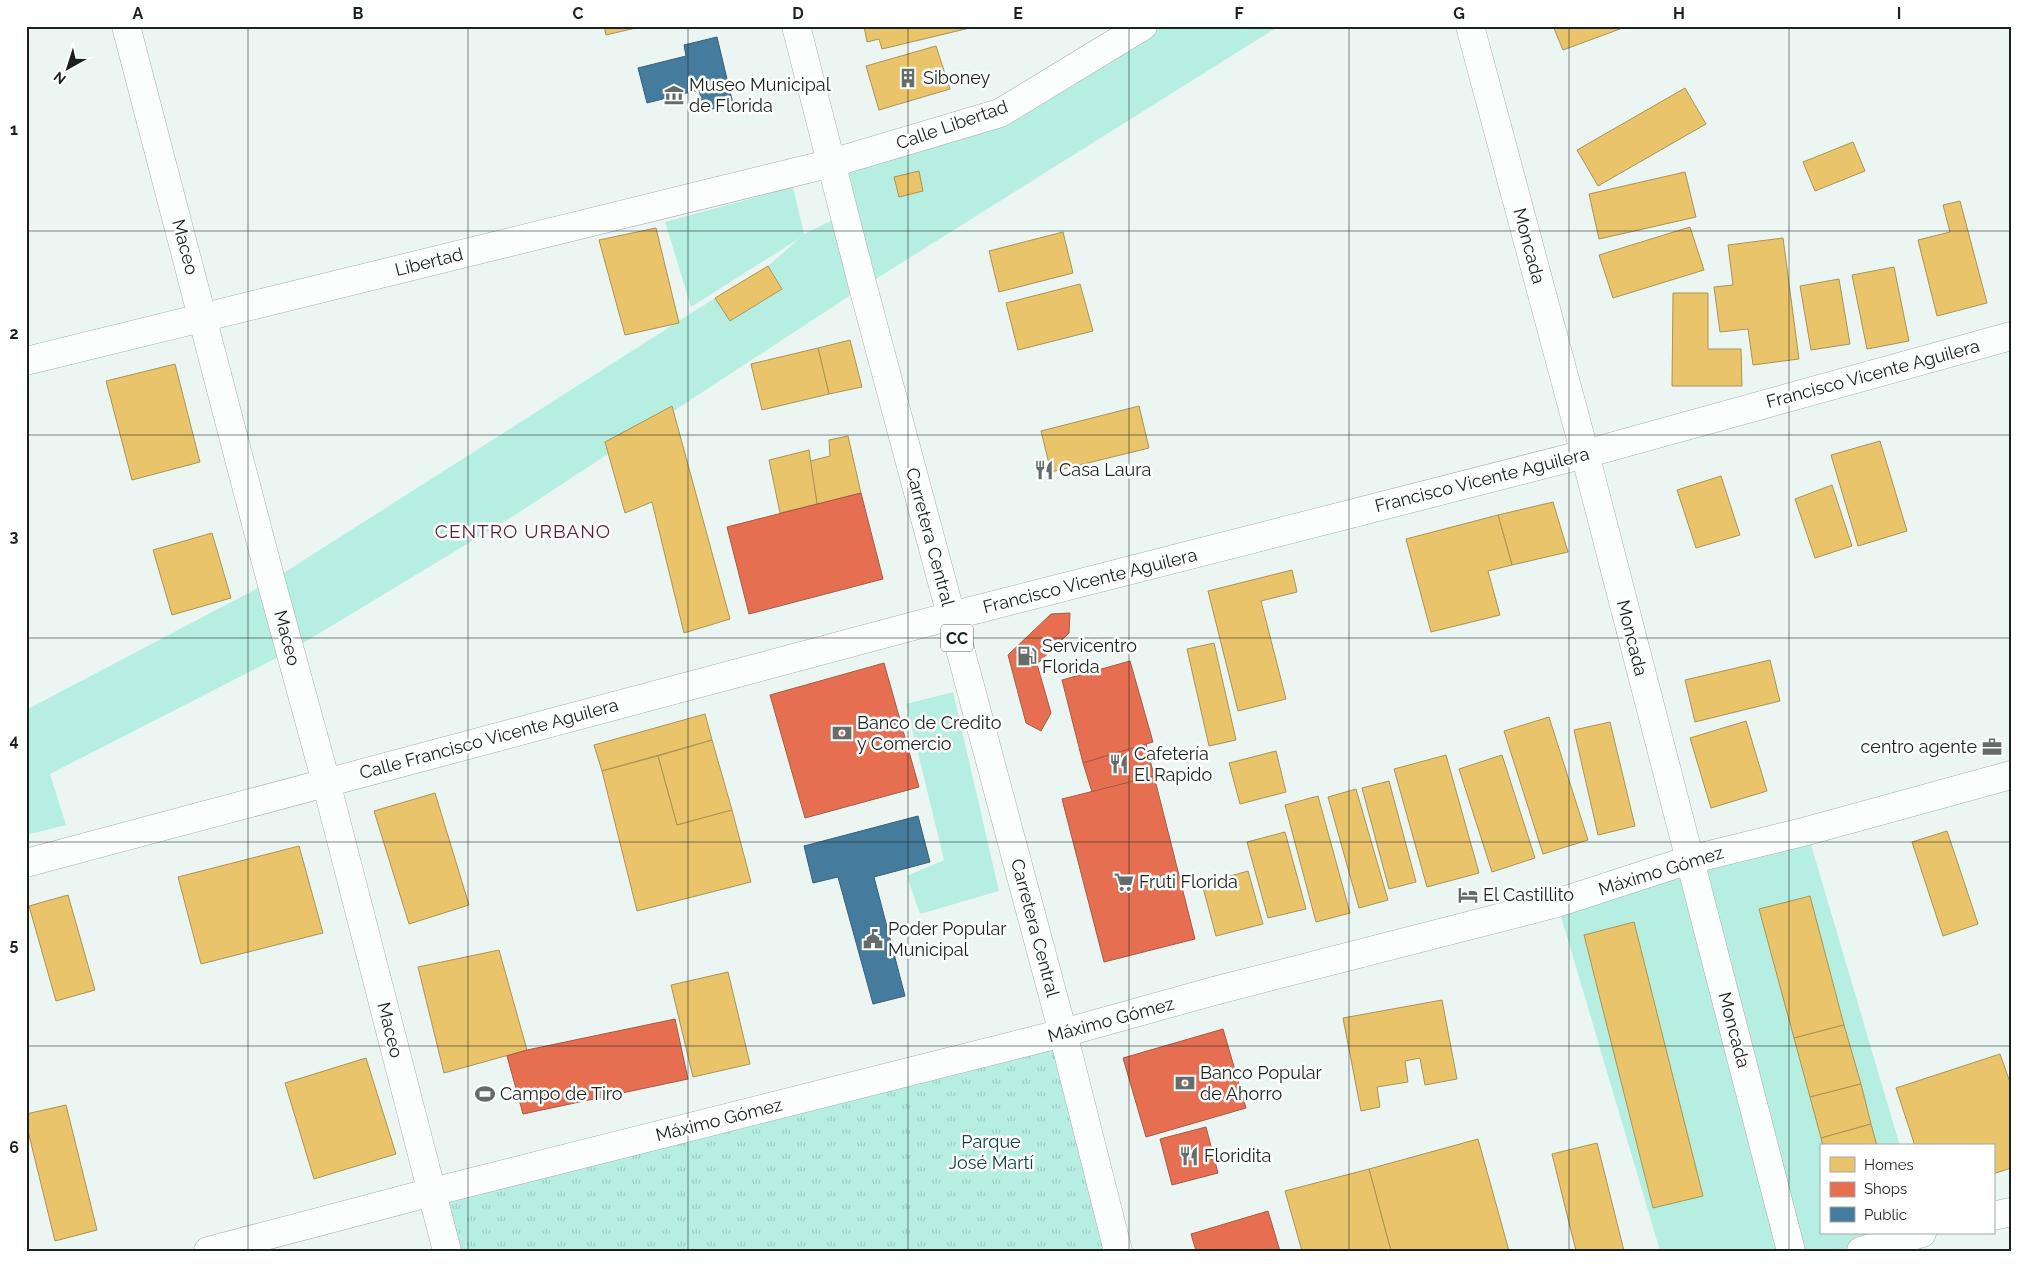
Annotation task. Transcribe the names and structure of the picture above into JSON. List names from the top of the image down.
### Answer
{
  "streets": {
    "main road": [
      "Calle Libertad",
      "Moncada",
      "Maceo",
      "Libertad",
      "Francisco Vicente Aguilera",
      "Carretera Central",
      "CC",
      "Calle Francisco Vicente Aguilera",
      "Máximo Gómez"
    ]
  },
  "crossings": [
    ["Calle Libertad", "Libertad"],
    ["Calle Libertad", "Carretera Central"],
    ["Moncada", "Francisco Vicente Aguilera"],
    ["Moncada", "Máximo Gómez"],
    ["Maceo", "Libertad"],
    ["Maceo", "Calle Francisco Vicente Aguilera"],
    ["Maceo", "Máximo Gómez"],
    ["Libertad", "Carretera Central"],
    ["Francisco Vicente Aguilera", "Carretera Central"],
    ["Francisco Vicente Aguilera", "Calle Francisco Vicente Aguilera"],
    ["Carretera Central", "Calle Francisco Vicente Aguilera"],
    ["Carretera Central", "Máximo Gómez"]
  ],
  "districts": ["CENTRO URBANO"],
  "parks": ["Parque José Martí"],
  "places": {
    "building": ["Siboney"],
    "museum": ["Museo Municipal de Florida"],
    "restaurant": ["Casa Laura", "Cafetería El Rapido", "Floridita"],
    "fuel station": ["Servicentro Florida"],
    "bank": ["Banco de Credito y Comercio", "Banco Popular de Ahorro"],
    "office": ["centro agente"],
    "supermarket": ["Fruti Florida"],
    "hotel": ["El Castillito"],
    "public building": ["Poder Popular Municipal"],
    "sports": ["Campo de Tiro"]
  },
  "legend": ["Homes", "Shops", "Public"],
  "north": "bottom left",
  "grid": {
    "columns": [
      "A",
      "B",
      "C",
      "D",
      "E",
      "F",
      "G",
      "H",
      "I"
    ],
    "rows": [
      "1",
      "2",
      "3",
      "4",
      "5",
      "6"
    ]
  }
}
